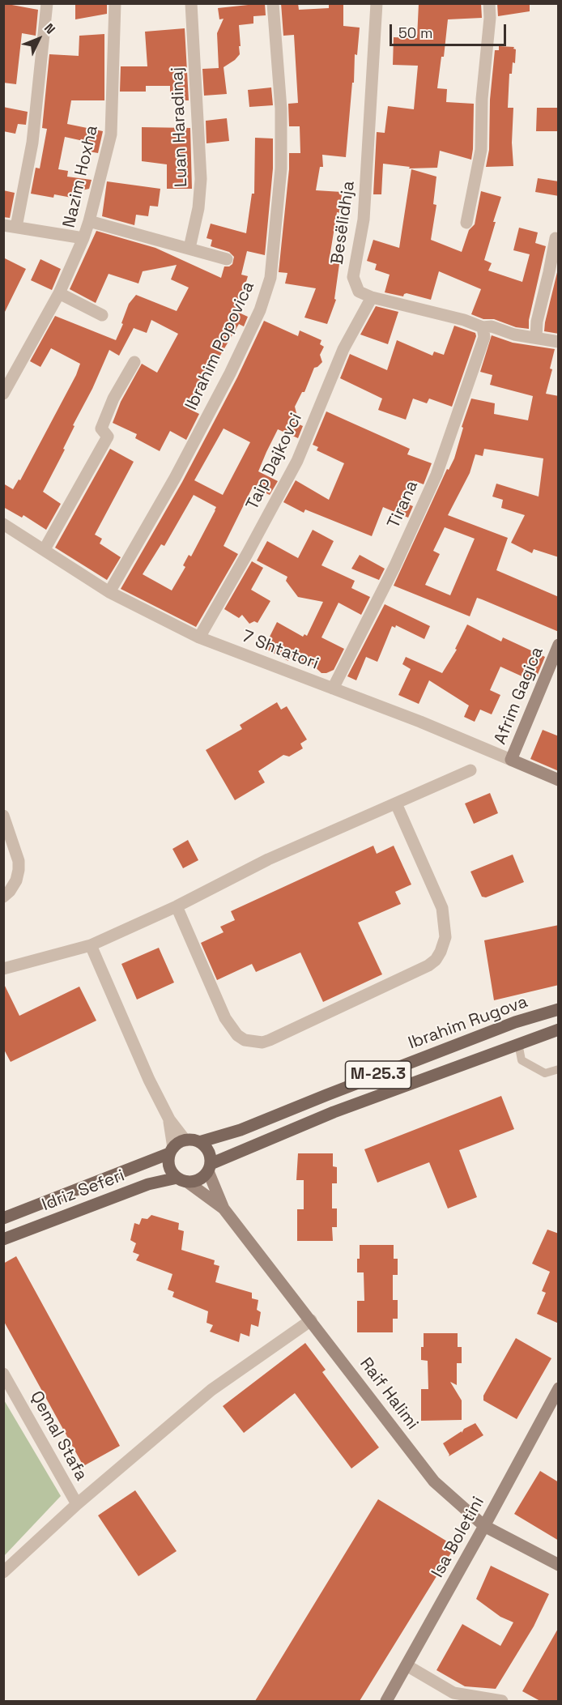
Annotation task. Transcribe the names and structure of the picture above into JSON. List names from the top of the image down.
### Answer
{
  "streets": {
    "main road": ["Ibrahim Rugova", "M-25.3", "Idriz Seferi"],
    "street": [
      "Luan Haradinaj",
      "Nazim Hoxha",
      "Besëlidhja",
      "Ibrahim Popovica",
      "Taip Dajkovci",
      "Tirana",
      "7 Shtatori",
      "Afrim Gagica",
      "Raif Halimi",
      "Qemal Stafa",
      "Isa Boletini"
    ]
  },
  "crossings": [
    ["Besëlidhja", "Taip Dajkovci"],
    ["Besëlidhja", "Tirana"],
    ["Ibrahim Popovica", "7 Shtatori"],
    ["Taip Dajkovci", "7 Shtatori"],
    ["Tirana", "7 Shtatori"],
    ["7 Shtatori", "Afrim Gagica"],
    ["Ibrahim Rugova", "M-25.3"],
    ["Ibrahim Rugova", "Idriz Seferi"],
    ["Ibrahim Rugova", "Raif Halimi"],
    ["M-25.3", "Idriz Seferi"],
    ["M-25.3", "Raif Halimi"],
    ["Idriz Seferi", "Raif Halimi"],
    ["Raif Halimi", "Isa Boletini"]
  ],
  "scale_bar": "50 m",
  "north": "top right"
}
